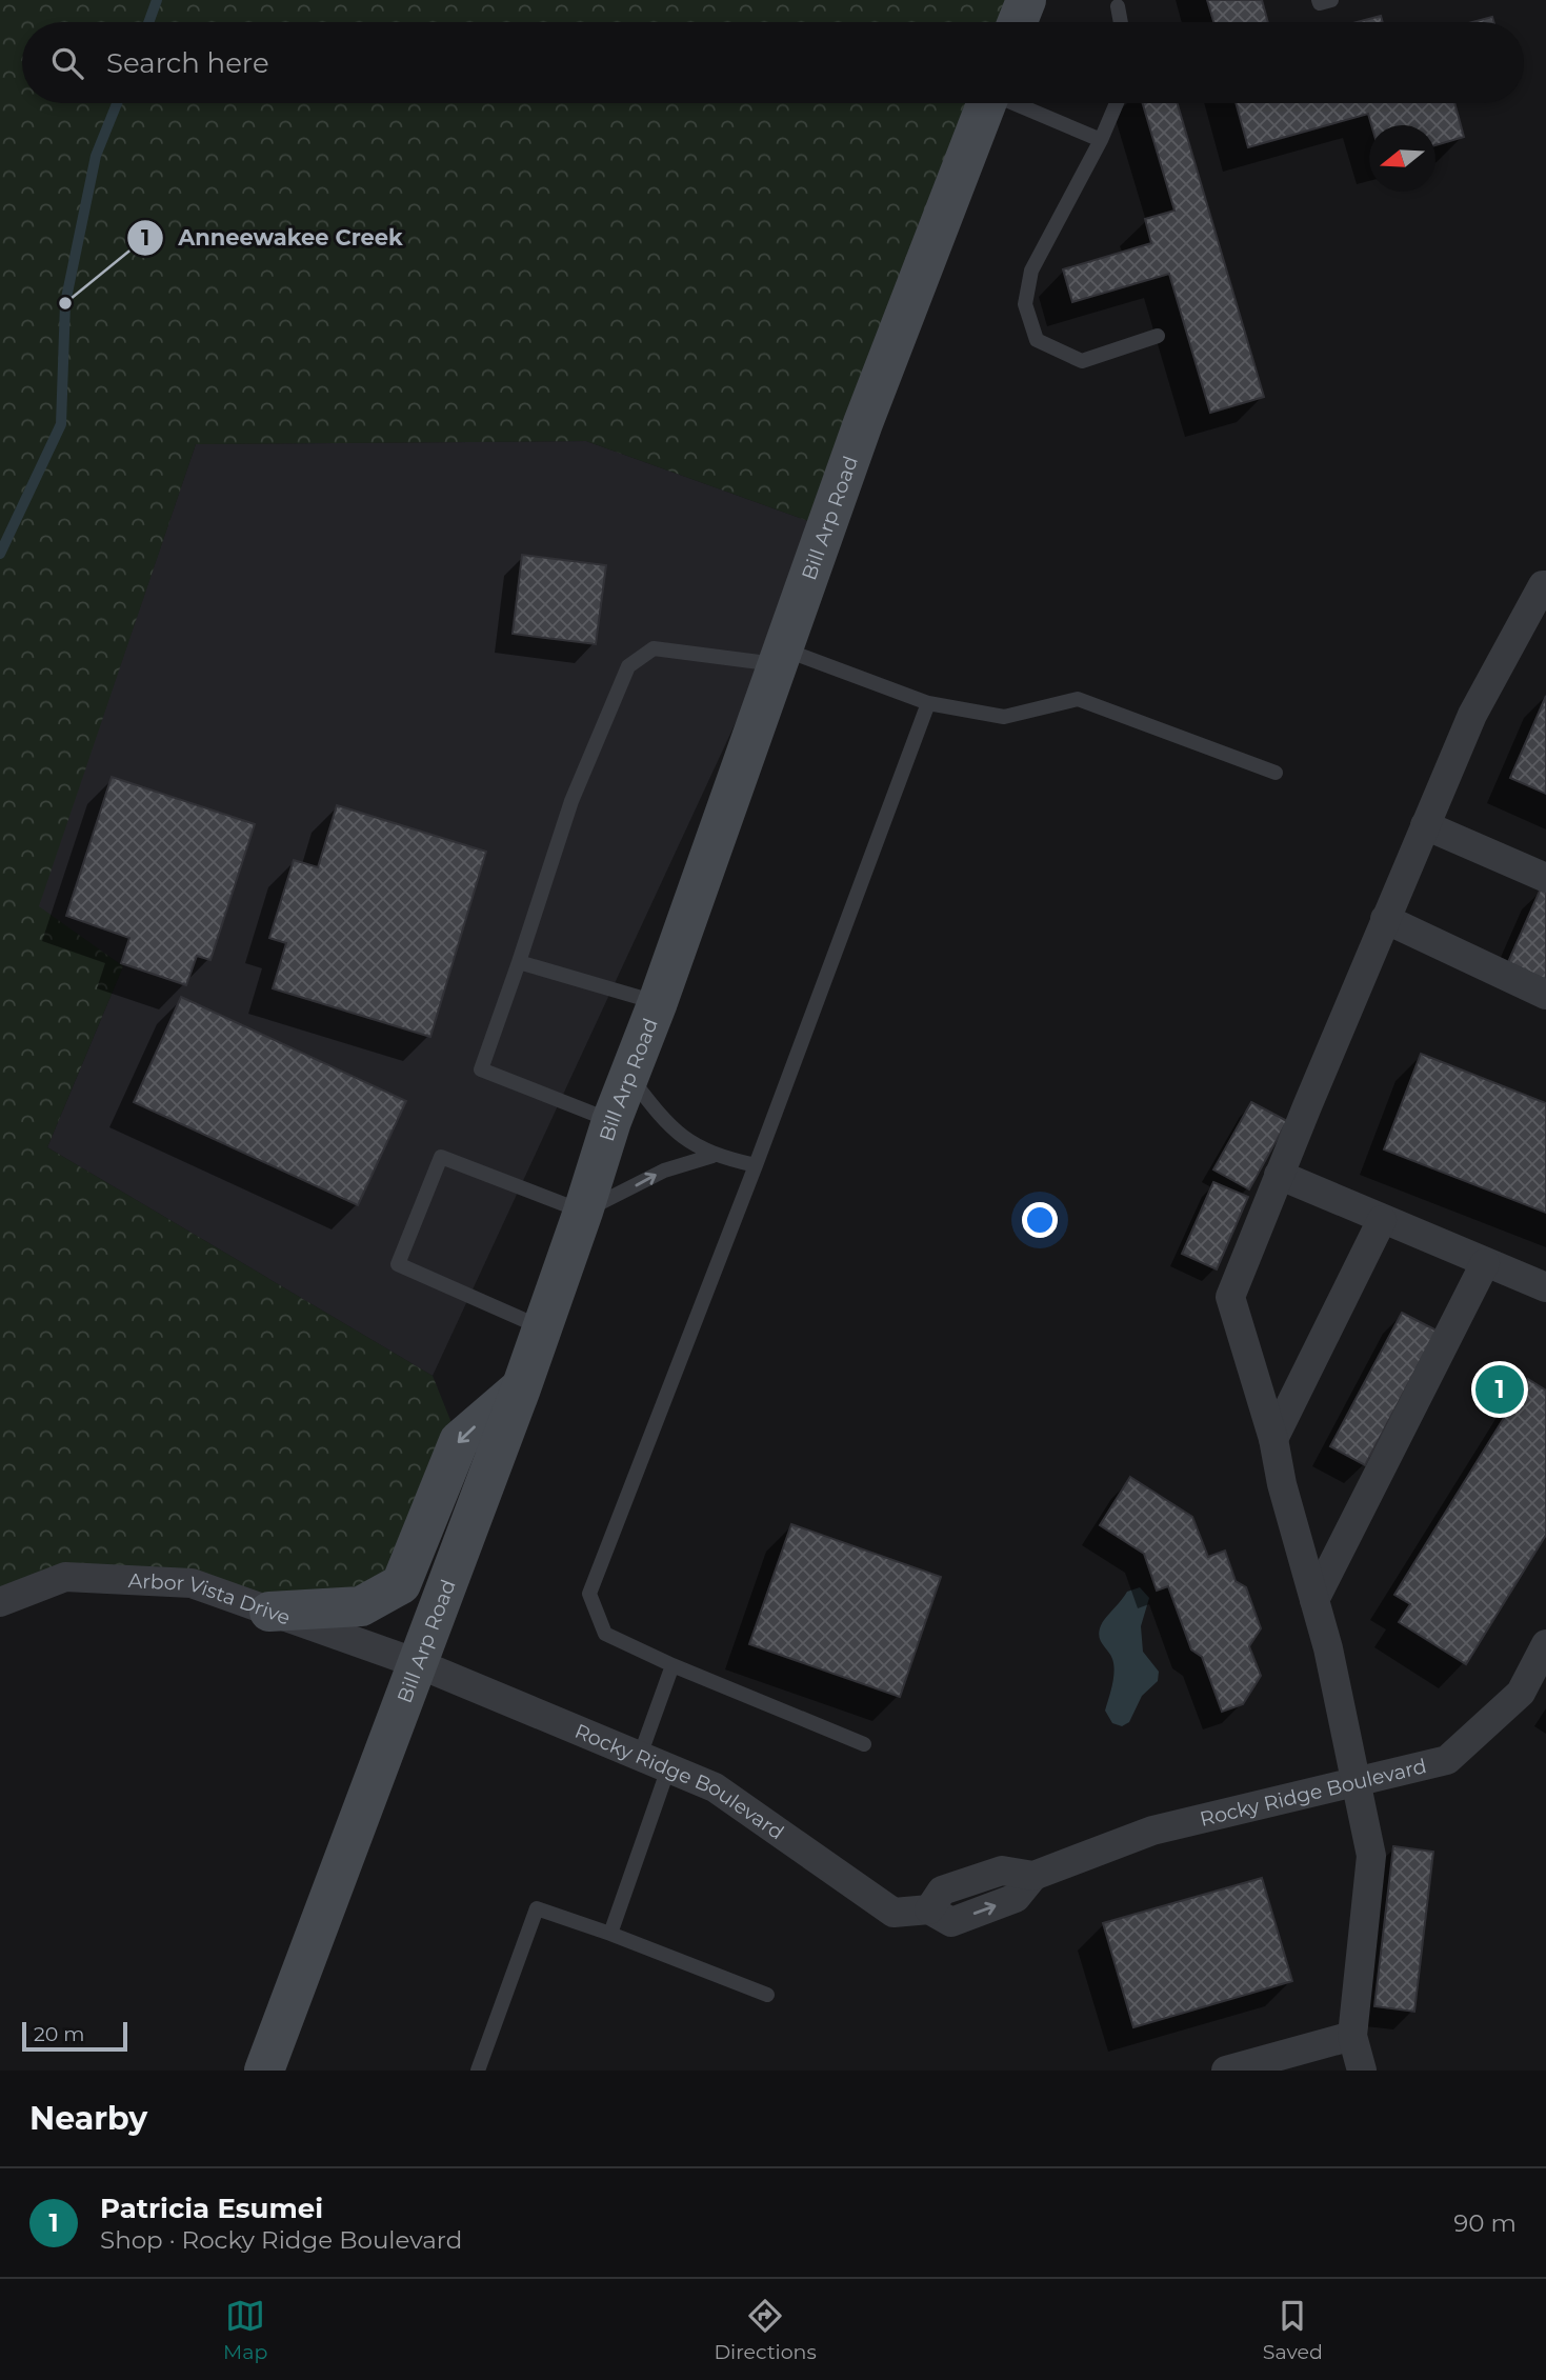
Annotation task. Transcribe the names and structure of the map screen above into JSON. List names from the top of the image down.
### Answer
{
  "streets": {
    "main road": ["Bill Arp Road"],
    "street": ["Arbor Vista Drive", "Rocky Ridge Boulevard"]
  },
  "crossings": [
    ["Bill Arp Road", "Arbor Vista Drive"],
    ["Bill Arp Road", "Rocky Ridge Boulevard"],
    ["Arbor Vista Drive", "Rocky Ridge Boulevard"]
  ],
  "places": ["Anneewakee Creek"],
  "scale_bar": "20 m",
  "north": "left",
  "page": {
    "search": "Search here",
    "pins": "1",
    "scale": "20 m",
    "heading": "Nearby",
    "list": [
      {
        "mark": "1",
        "name": "Patricia Esumei",
        "note": "Shop · Rocky Ridge Boulevard",
        "value": "90 m"
      }
    ],
    "nav": ["Map", "Directions", "Saved"]
  }
}
